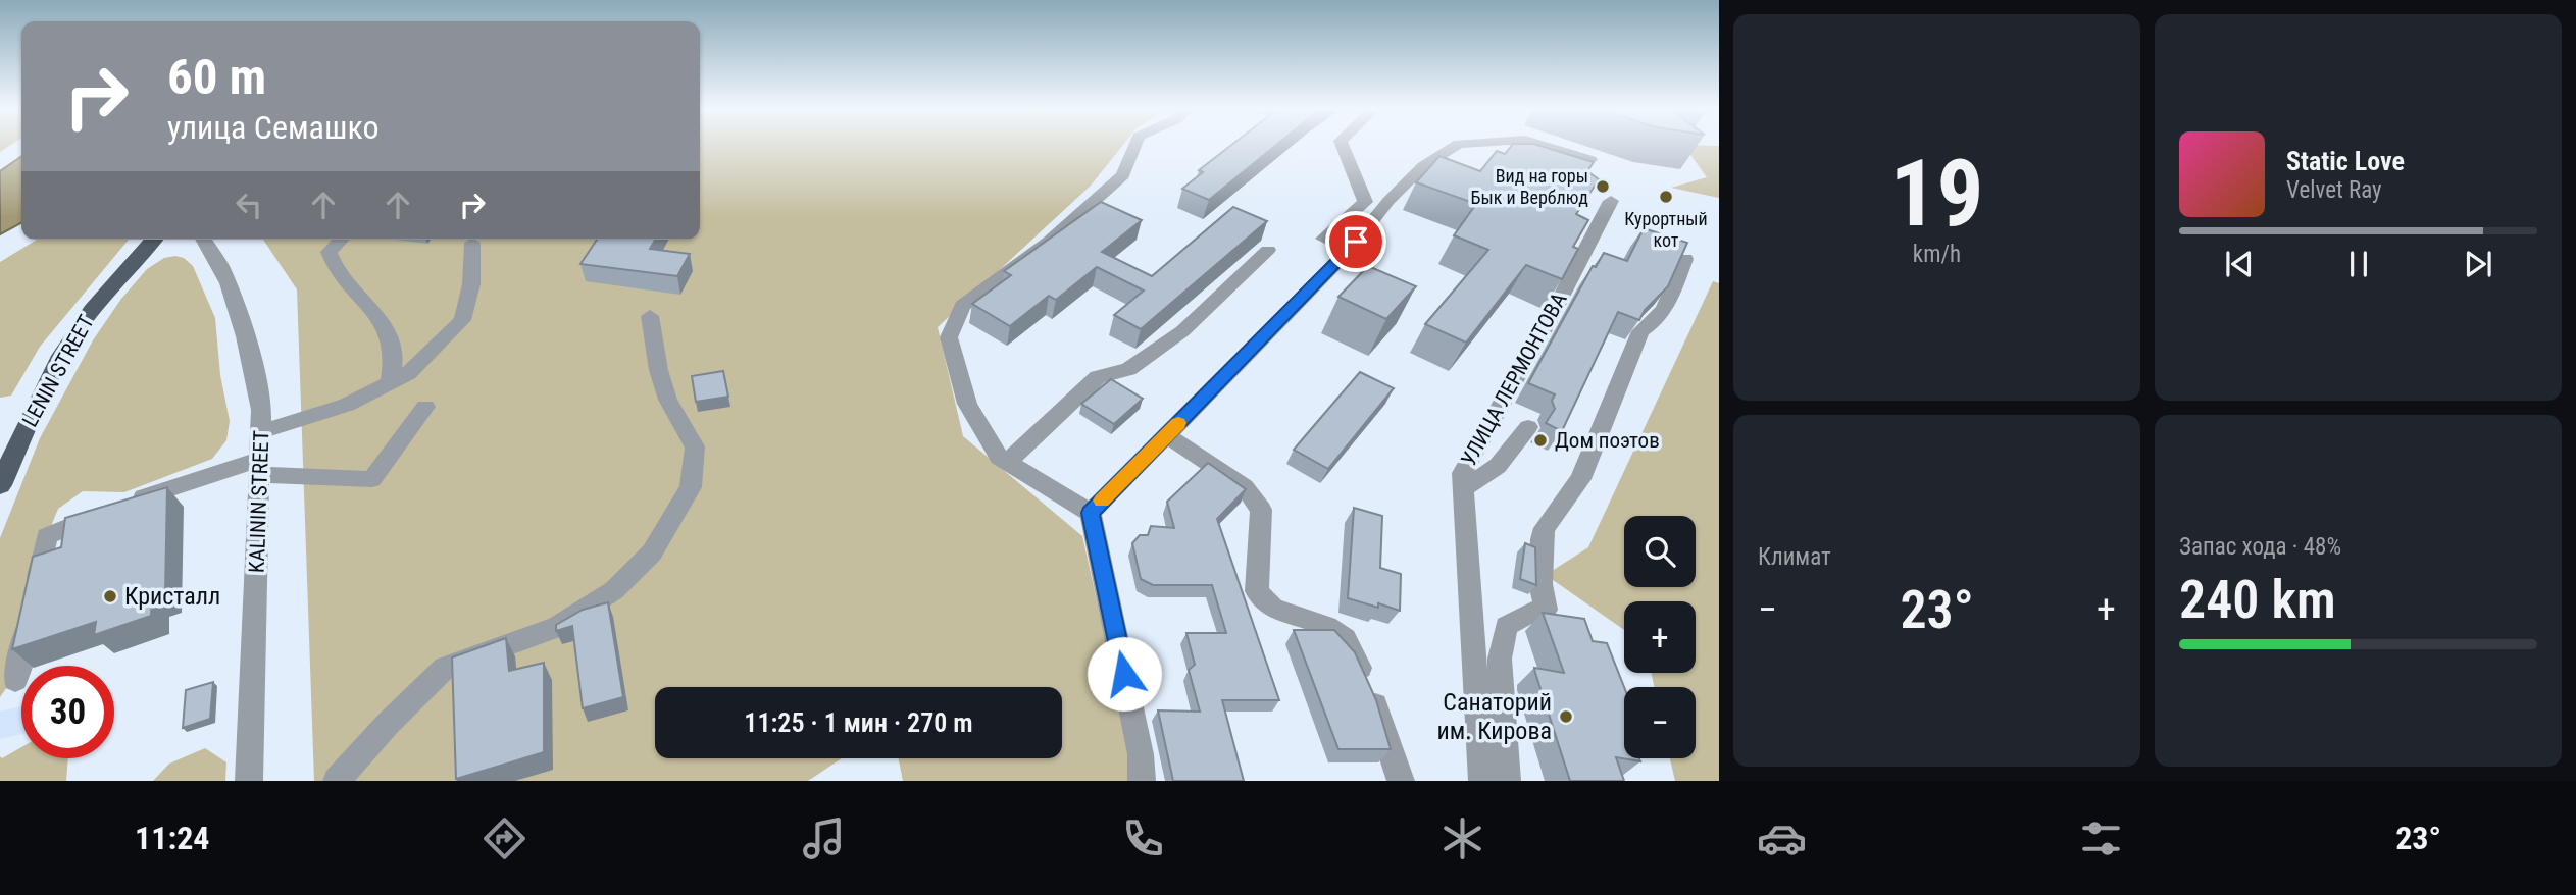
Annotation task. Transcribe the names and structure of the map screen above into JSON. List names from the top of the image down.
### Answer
{
  "streets": {
    "main road": ["LENIN STREET"],
    "street": ["УЛИЦА ЛЕРМОНТОВА", "KALININ STREET"]
  },
  "places": [
    "Вид на горы Бык и Верблюд",
    "Курортный кот",
    "Дом поэтов",
    "Кристалл",
    "Санаторий им. Кирова"
  ],
  "page": {
    "tile": [
      ["19", "km/h"],
      "Климат",
      ["Запас хода · 48%", "240 km"]
    ],
    "turn": ["60 m", "улица Семашко"],
    "song": ["Static Love", "Velvet Ray"],
    "map_buttons": ["+", "−"],
    "heat": ["−", "23°", "+"],
    "limit": "30",
    "trip": "11:25 · 1 мин · 270 m",
    "tabs": ["11:24", "23°"]
  }
}
